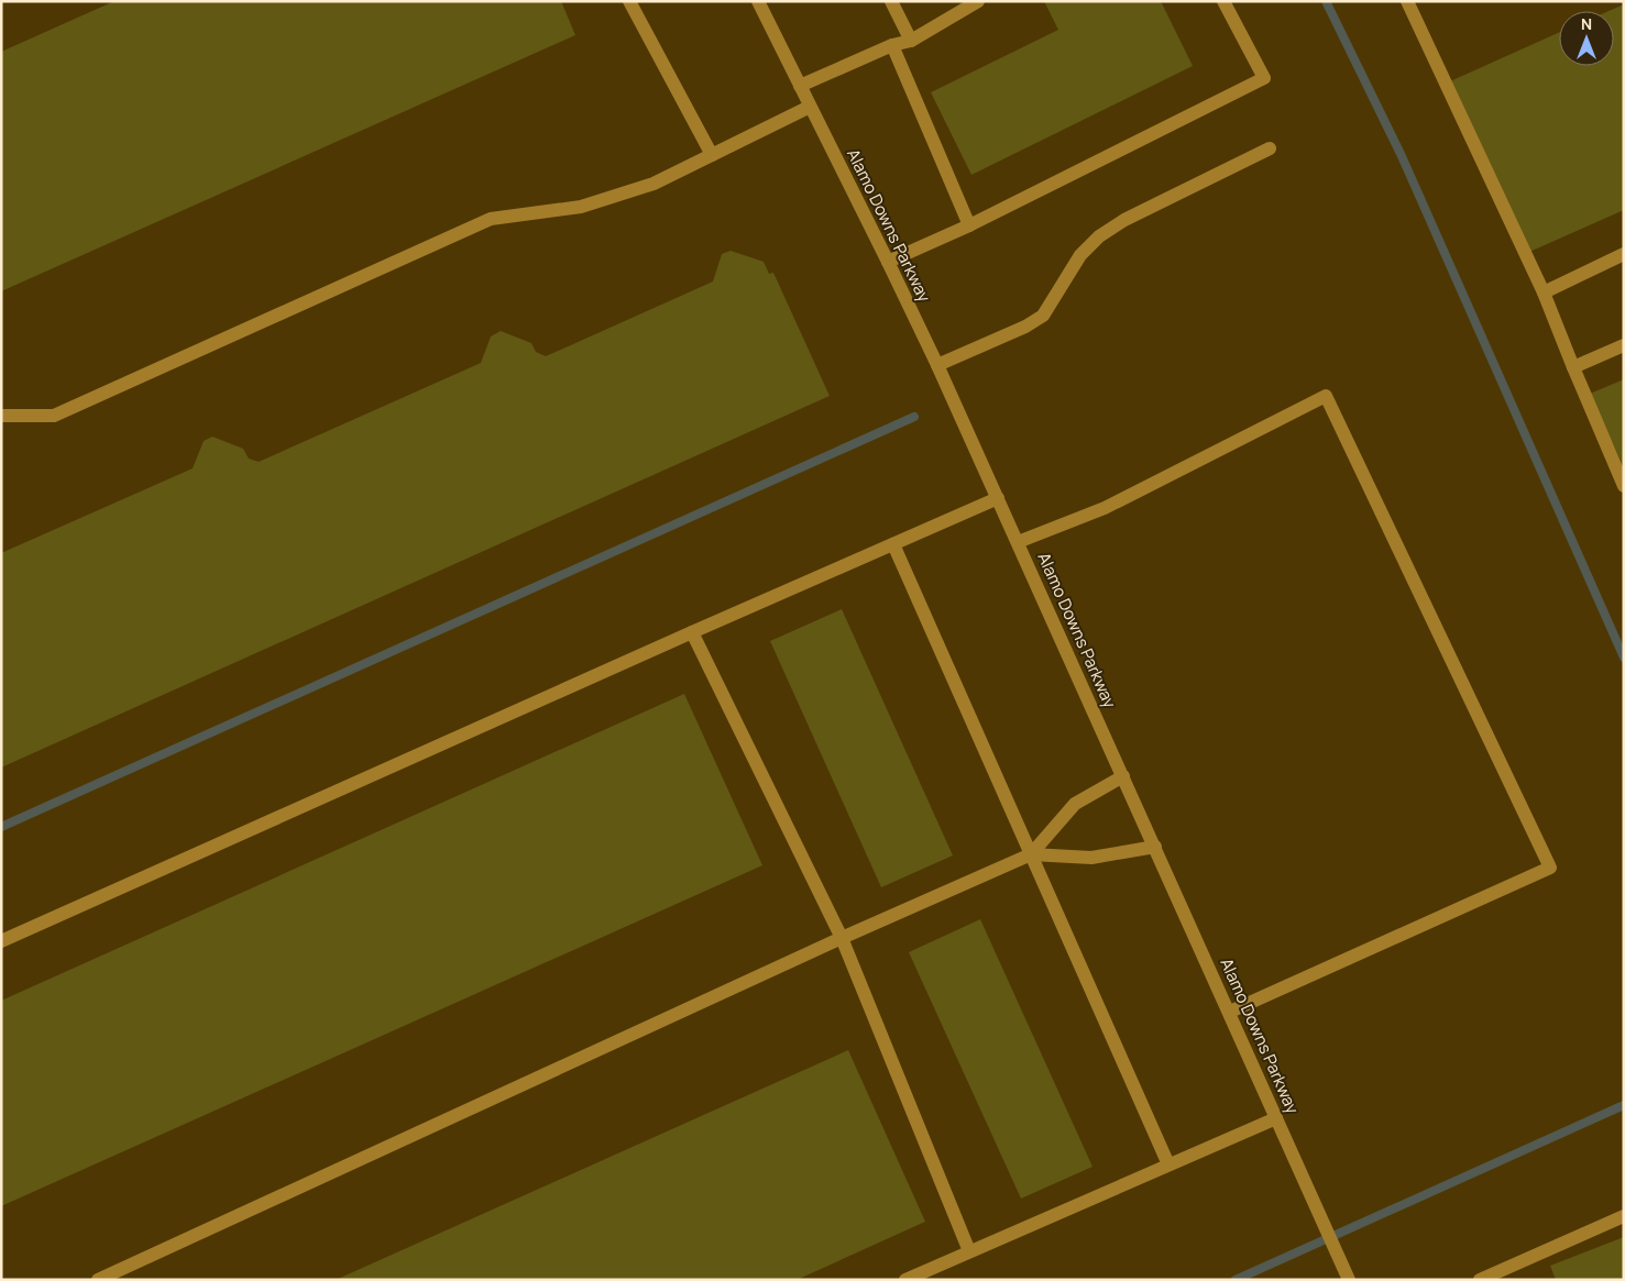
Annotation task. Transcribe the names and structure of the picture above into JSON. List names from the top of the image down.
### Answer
{
  "streets": {
    "street": ["Alamo Downs Parkway"]
  },
  "north": "top"
}
